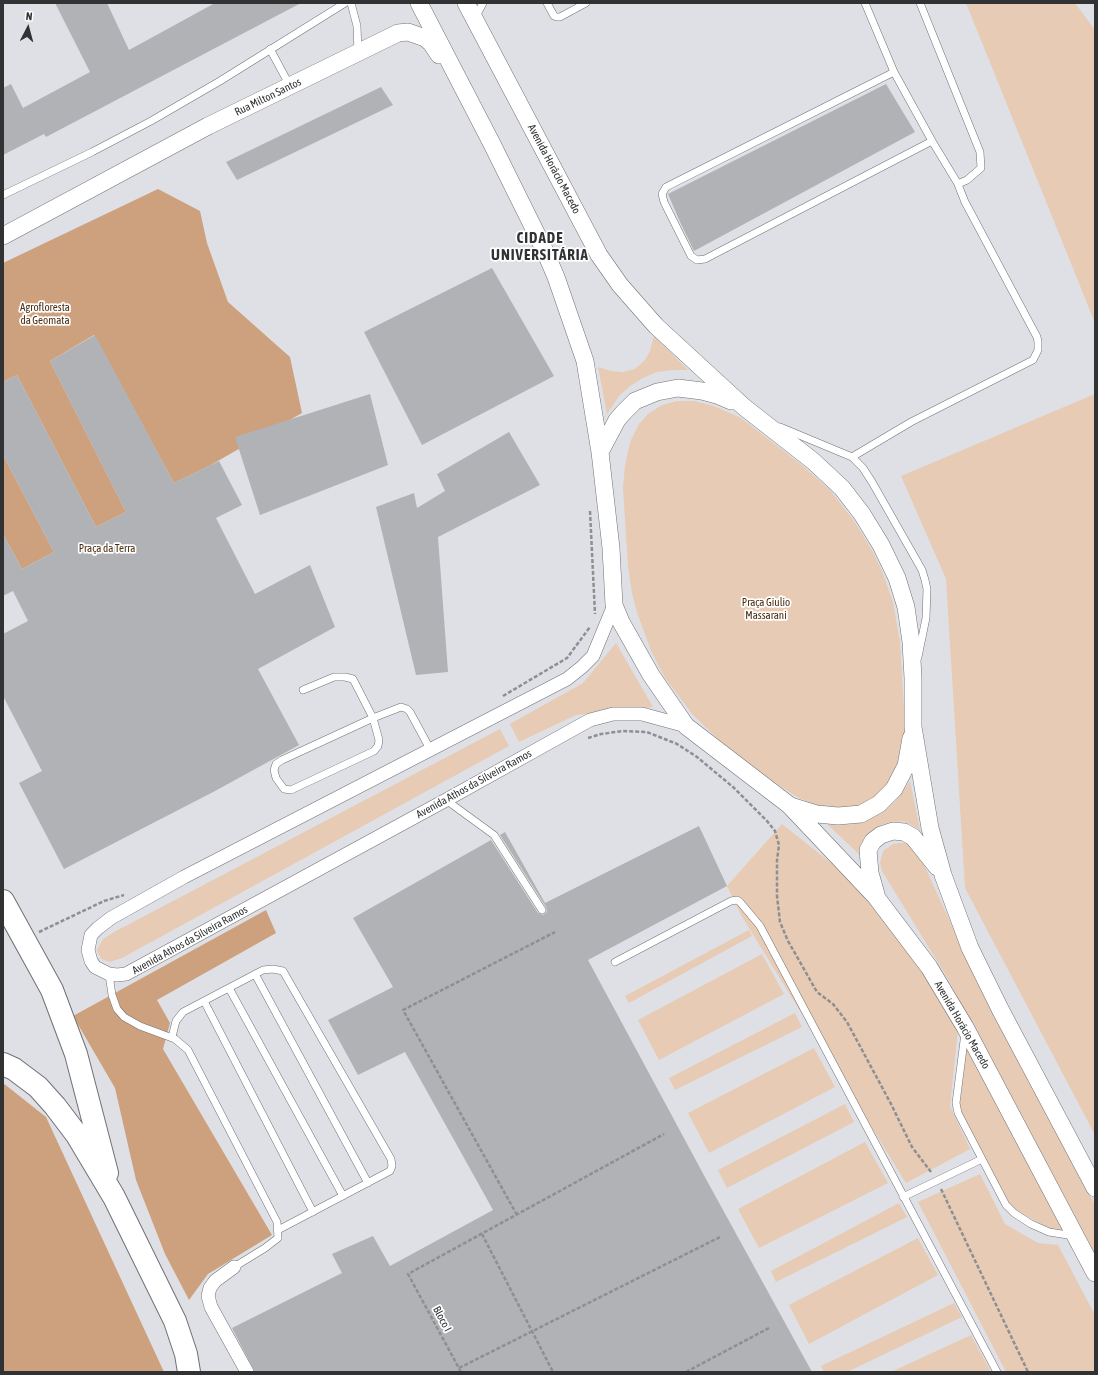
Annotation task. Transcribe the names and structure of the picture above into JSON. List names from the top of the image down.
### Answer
{
  "streets": {
    "street": ["Rua Milton Santos", "Avenida Horácio Macedo", "Avenida Athos da Silveira Ramos"],
    "path": ["Bloco I"]
  },
  "districts": ["CIDADE UNIVERSITÁRIA"],
  "parks": ["Agrofloresta da Geomata", "Praça da Terra", "Praça Giulio Massarani"],
  "north": "top"
}
